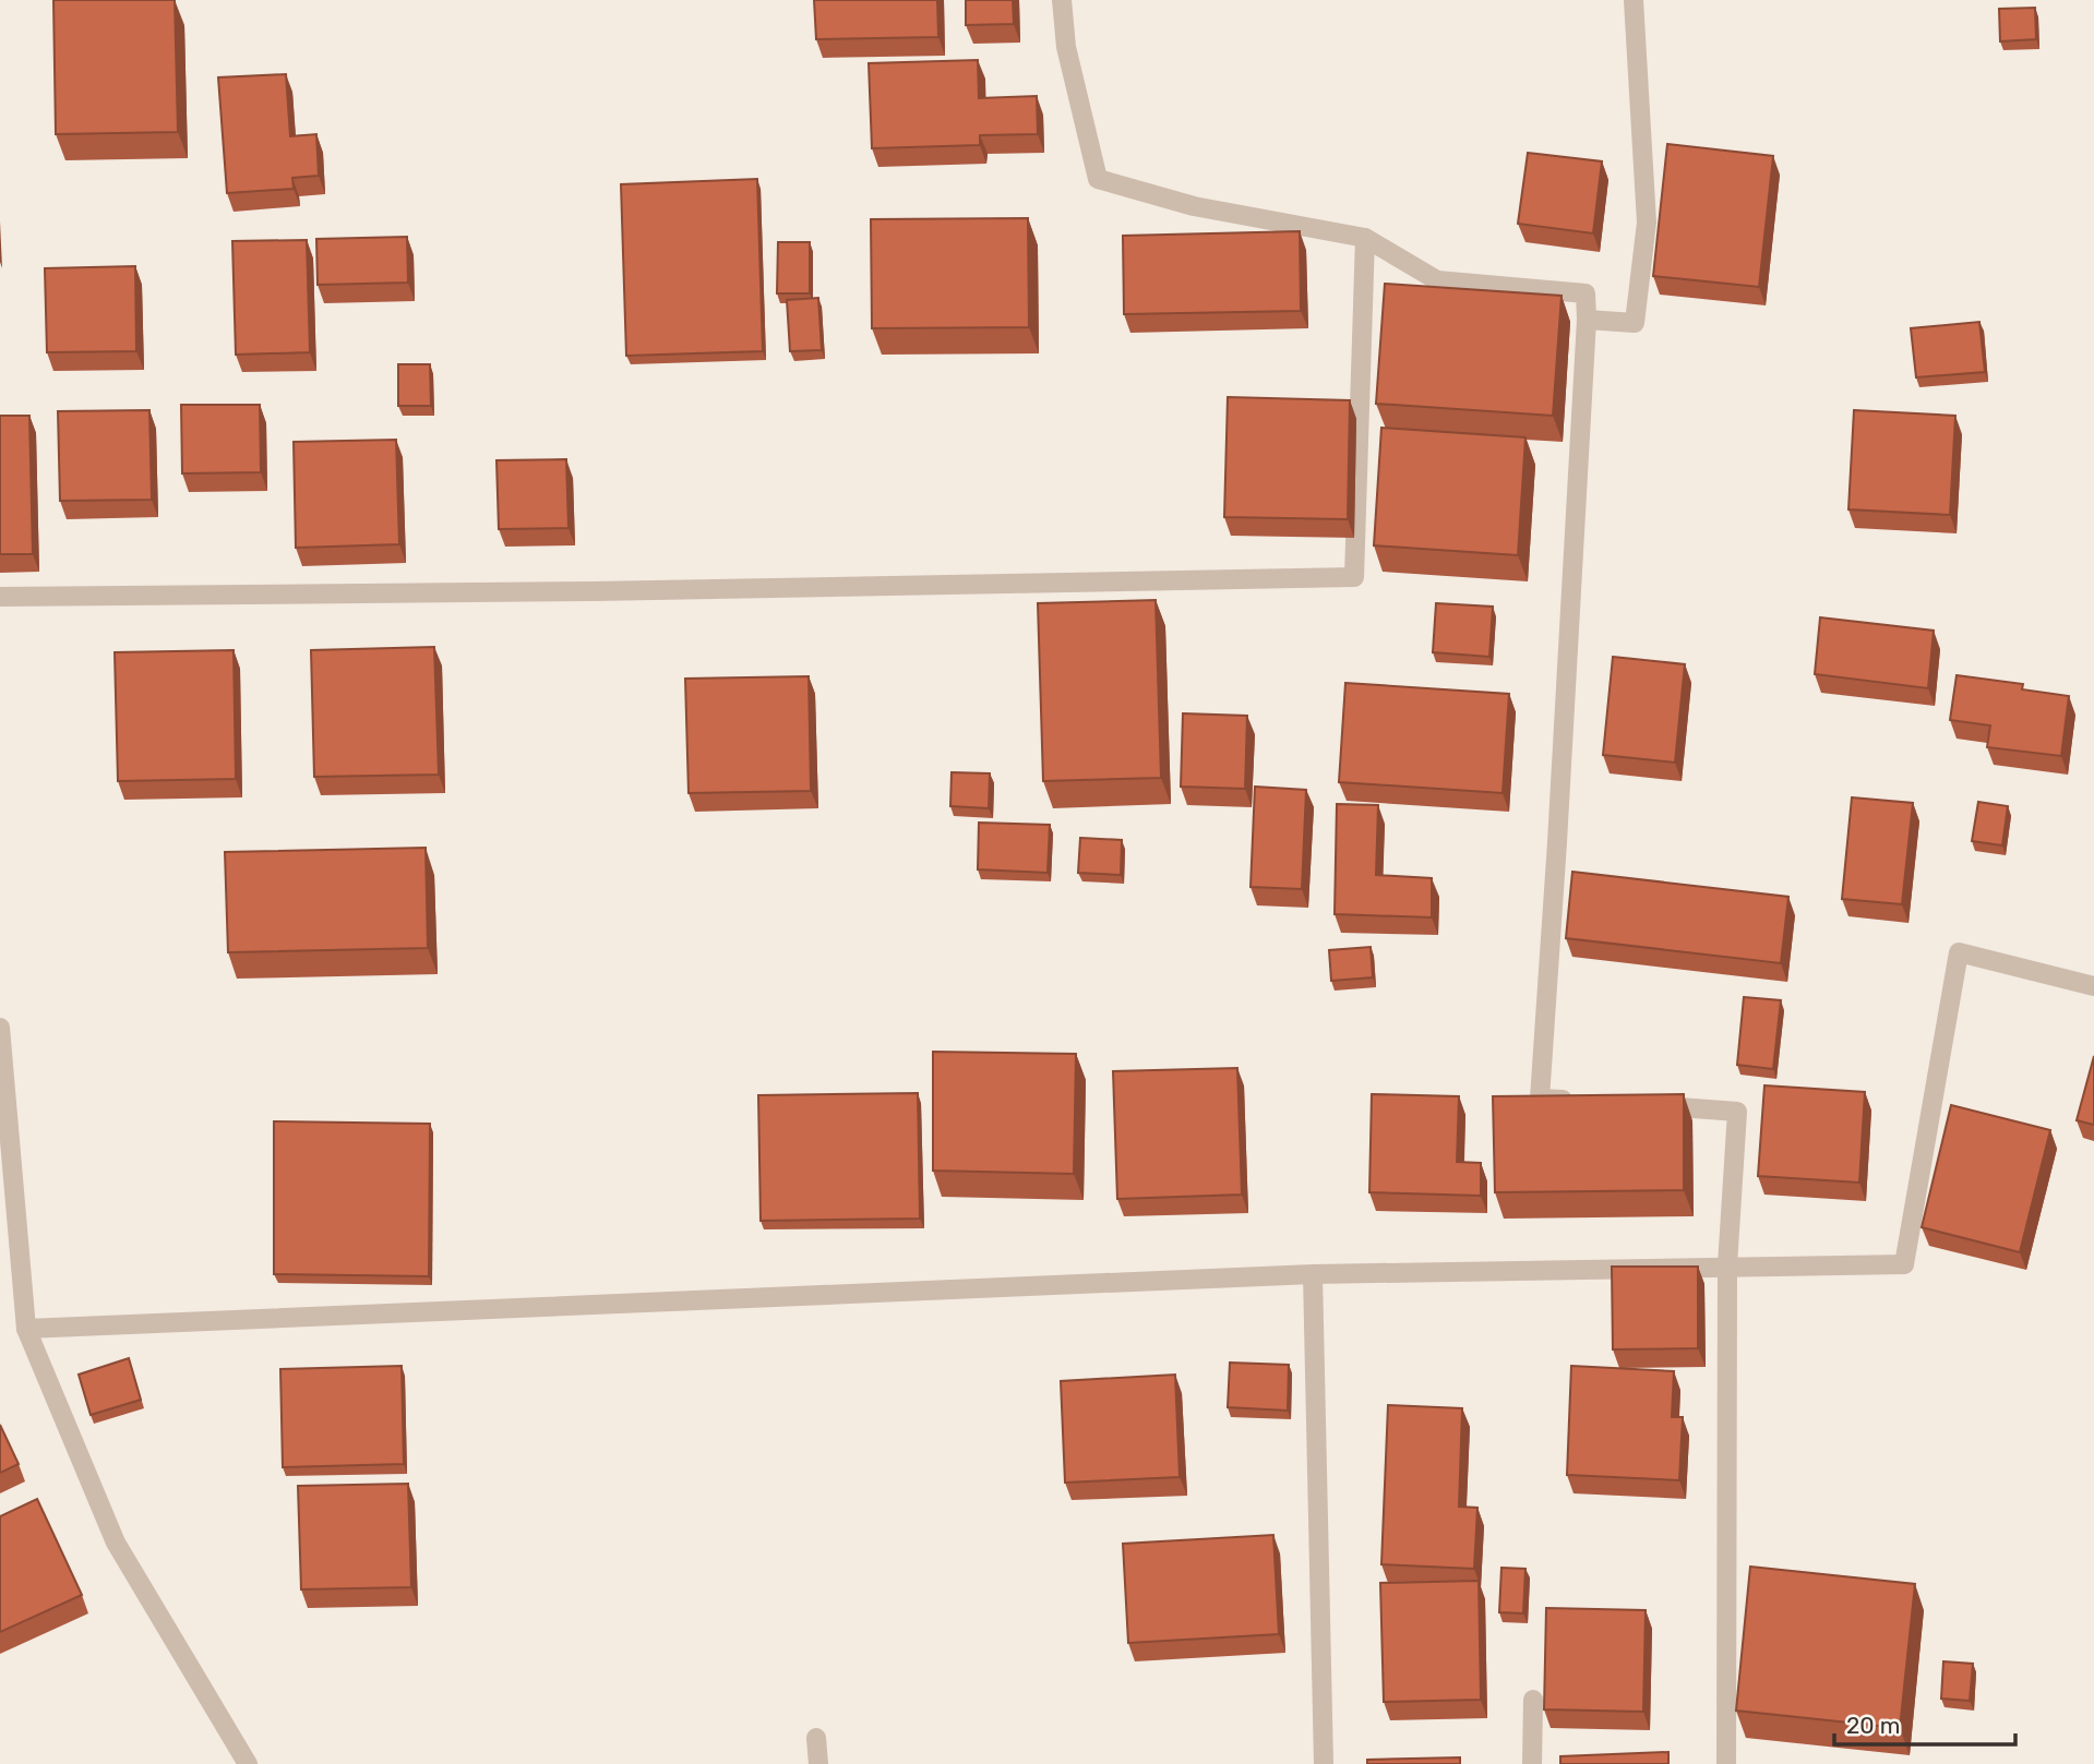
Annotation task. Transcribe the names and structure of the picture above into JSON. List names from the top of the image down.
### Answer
{
  "scale_bar": "20 m"
}
